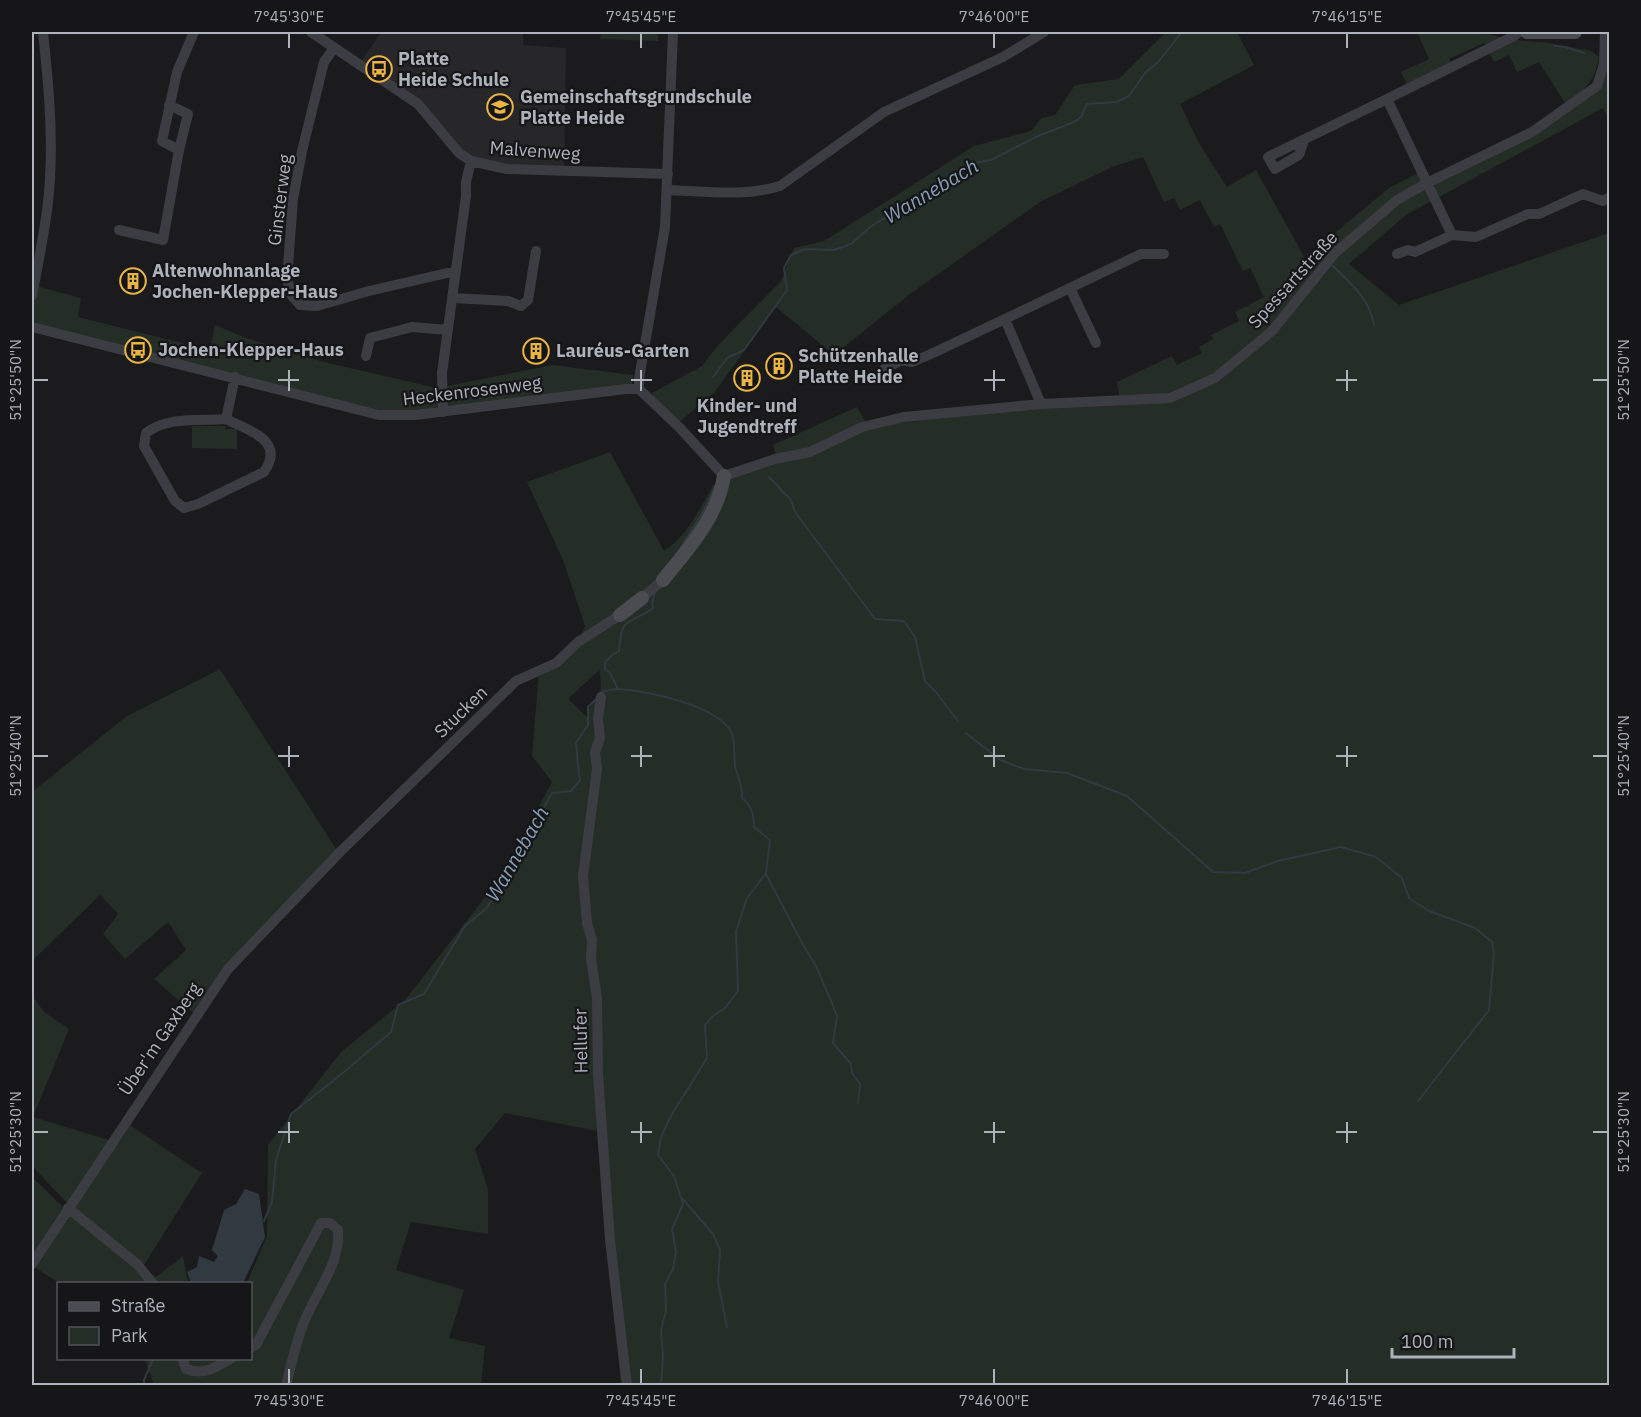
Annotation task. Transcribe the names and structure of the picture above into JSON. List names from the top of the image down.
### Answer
{
  "streets": {
    "street": [
      "Malvenweg",
      "Ginsterweg",
      "Spessartstraße",
      "Heckenrosenweg",
      "Stucken",
      "Über'm Gaxberg",
      "Hellufer"
    ]
  },
  "crossings": [
    ["Malvenweg", "Ginsterweg"],
    ["Stucken", "Über'm Gaxberg"]
  ],
  "water": ["Wannebach"],
  "places": {
    "bus stop": ["Platte Heide Schule", "Jochen-Klepper-Haus"],
    "school or university": ["Gemeinschaftsgrundschule Platte Heide"],
    "building": [
      "Altenwohnanlage Jochen-Klepper-Haus",
      "Lauréus-Garten",
      "Schützenhalle Platte Heide",
      "Kinder- und Jugendtreff"
    ]
  },
  "legend": ["Straße", "Park"],
  "scale_bar": "100 m",
  "coordinates": [
    "7°45'30\"E",
    "7°45'45\"E",
    "7°46'00\"E",
    "7°46'15\"E",
    "51°25'50\"N",
    "51°25'40\"N",
    "51°25'30\"N"
  ]
}
